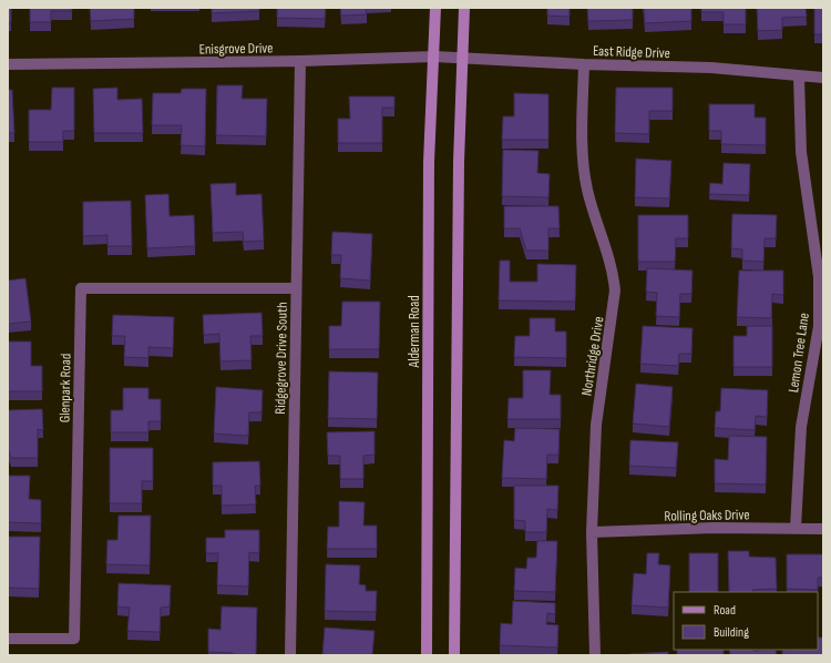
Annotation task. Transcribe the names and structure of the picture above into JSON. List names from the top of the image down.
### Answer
{
  "streets": {
    "main road": ["Alderman Road"],
    "street": [
      "Enisgrove Drive",
      "East Ridge Drive",
      "Lemon Tree Lane",
      "Northridge Drive",
      "Ridgegrove Drive South",
      "Glenpark Road",
      "Rolling Oaks Drive"
    ]
  },
  "crossings": [
    ["Enisgrove Drive", "East Ridge Drive"],
    ["Enisgrove Drive", "Alderman Road"],
    ["Enisgrove Drive", "Ridgegrove Drive South"],
    ["East Ridge Drive", "Lemon Tree Lane"],
    ["East Ridge Drive", "Northridge Drive"],
    ["Lemon Tree Lane", "Rolling Oaks Drive"],
    ["Northridge Drive", "Rolling Oaks Drive"],
    ["Ridgegrove Drive South", "Glenpark Road"]
  ],
  "legend": ["Road", "Building"]
}
